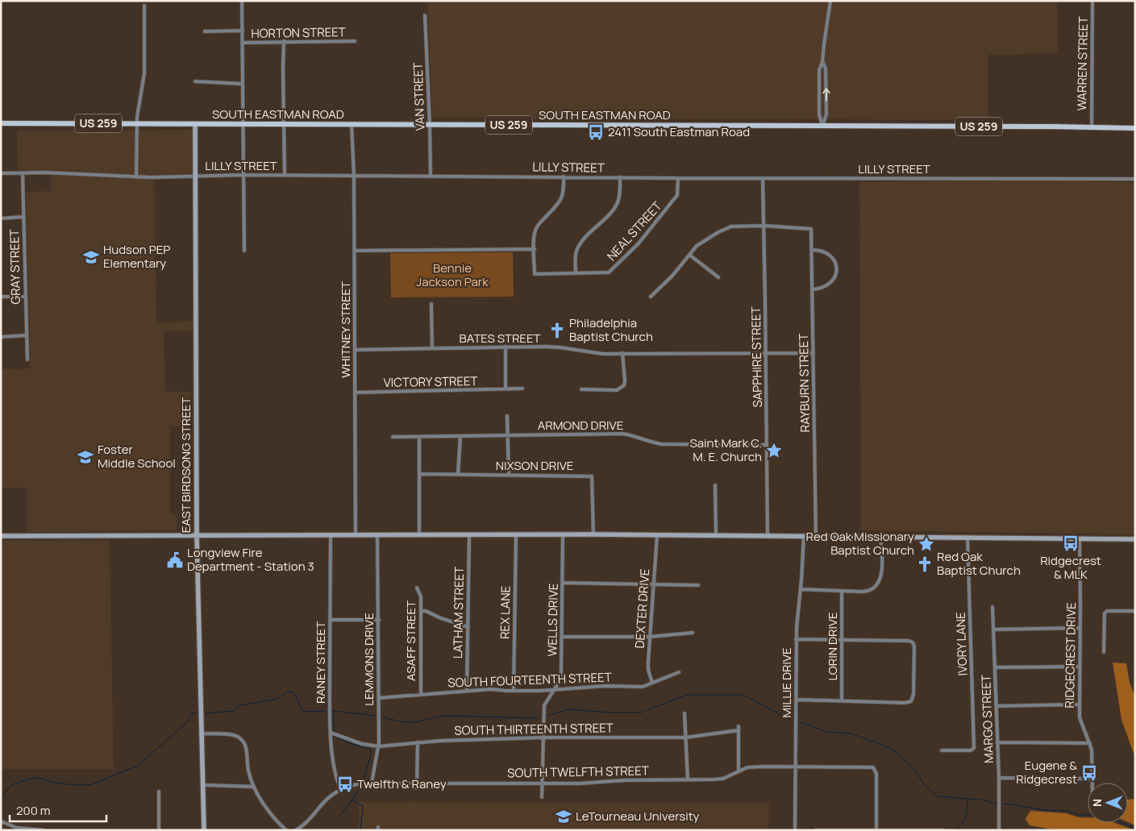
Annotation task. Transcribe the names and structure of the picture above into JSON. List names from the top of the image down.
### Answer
{
  "streets": {
    "main road": ["SOUTH EASTMAN ROAD", "US 259"],
    "street": [
      "HORTON STREET",
      "WARREN STREET",
      "VAN STREET",
      "LILLY STREET",
      "NEAL STREET",
      "GRAY STREET",
      "WHITNEY STREET",
      "BATES STREET",
      "SAPPHIRE STREET",
      "VICTORY STREET",
      "RAYBURN STREET",
      "ARMOND DRIVE",
      "EAST BIRDSONG STREET",
      "NIXSON DRIVE",
      "DEXTER DRIVE",
      "LATHAM STREET",
      "REX LANE",
      "WELLS DRIVE",
      "ASAFF STREET",
      "IVORY LANE",
      "LORIN DRIVE",
      "RIDGECREST DRIVE",
      "LEMMONS DRIVE",
      "RANEY STREET",
      "SOUTH FOURTEENTH STREET",
      "MILLIE DRIVE",
      "MARGO STREET",
      "SOUTH THIRTEENTH STREET",
      "SOUTH TWELFTH STREET"
    ]
  },
  "crossings": [
    ["WARREN STREET", "SOUTH EASTMAN ROAD"],
    ["VAN STREET", "SOUTH EASTMAN ROAD"],
    ["VAN STREET", "LILLY STREET"],
    ["SOUTH EASTMAN ROAD", "WHITNEY STREET"],
    ["SOUTH EASTMAN ROAD", "EAST BIRDSONG STREET"],
    ["LILLY STREET", "NEAL STREET"],
    ["LILLY STREET", "GRAY STREET"],
    ["LILLY STREET", "WHITNEY STREET"],
    ["LILLY STREET", "SAPPHIRE STREET"],
    ["LILLY STREET", "EAST BIRDSONG STREET"],
    ["WHITNEY STREET", "BATES STREET"],
    ["WHITNEY STREET", "VICTORY STREET"],
    ["BATES STREET", "SAPPHIRE STREET"],
    ["BATES STREET", "RAYBURN STREET"],
    ["SAPPHIRE STREET", "RAYBURN STREET"],
    ["SAPPHIRE STREET", "ARMOND DRIVE"],
    ["DEXTER DRIVE", "SOUTH FOURTEENTH STREET"],
    ["LATHAM STREET", "SOUTH FOURTEENTH STREET"],
    ["REX LANE", "SOUTH FOURTEENTH STREET"],
    ["WELLS DRIVE", "SOUTH FOURTEENTH STREET"],
    ["WELLS DRIVE", "SOUTH THIRTEENTH STREET"],
    ["WELLS DRIVE", "SOUTH TWELFTH STREET"],
    ["ASAFF STREET", "SOUTH FOURTEENTH STREET"],
    ["LEMMONS DRIVE", "SOUTH FOURTEENTH STREET"],
    ["LEMMONS DRIVE", "SOUTH THIRTEENTH STREET"],
    ["LEMMONS DRIVE", "SOUTH TWELFTH STREET"],
    ["RANEY STREET", "SOUTH THIRTEENTH STREET"],
    ["RANEY STREET", "SOUTH TWELFTH STREET"],
    ["MILLIE DRIVE", "SOUTH TWELFTH STREET"],
    ["SOUTH THIRTEENTH STREET", "SOUTH TWELFTH STREET"]
  ],
  "parks": ["Bennie Jackson Park"],
  "places": {
    "bus stop": [
      "2411 South Eastman Road",
      "Ridgecrest & MLK",
      "Eugene & Ridgecrest",
      "Twelfth & Raney"
    ],
    "school or university": ["Hudson PEP Elementary", "Foster Middle School", "LeTourneau University"],
    "church": ["Philadelphia Baptist Church", "Red Oak Baptist Church"],
    "place": ["Saint Mark C. M. E. Church", "Red Oak Missionary Baptist Church"],
    "public building": ["Longview Fire Department - Station 3"]
  },
  "scale_bar": "200 m",
  "north": "left"
}
